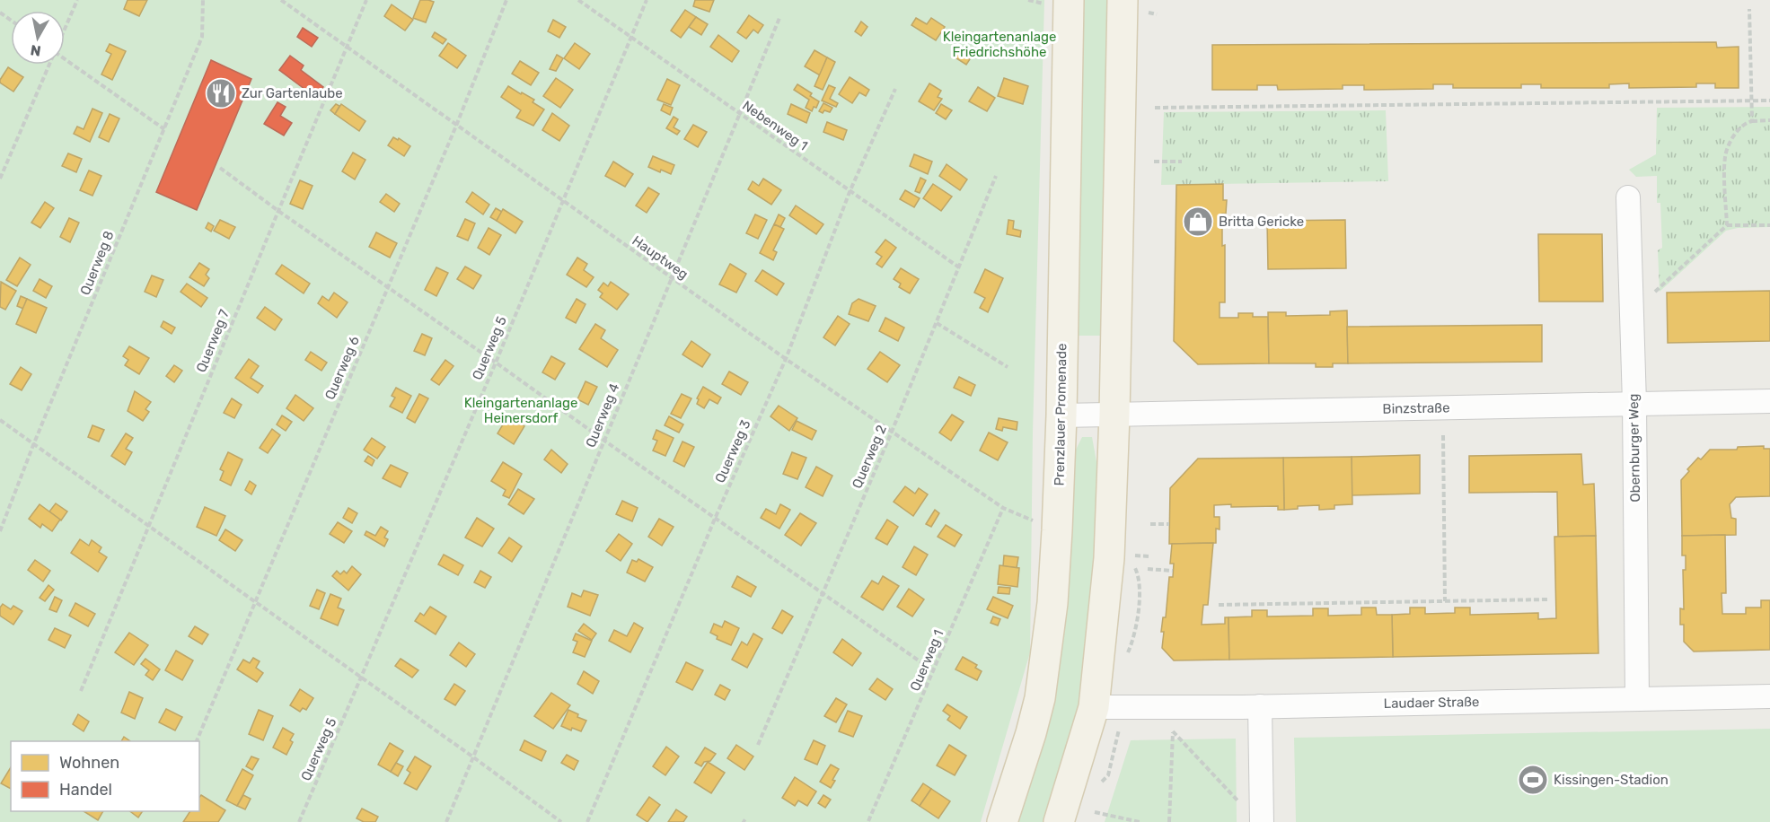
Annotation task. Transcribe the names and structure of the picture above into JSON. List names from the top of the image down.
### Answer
{
  "streets": {
    "main road": ["Prenzlauer Promenade"],
    "street": ["Binzstraße", "Obernburger Weg", "Laudaer Straße"],
    "path": [
      "Nebenweg 1",
      "Hauptweg",
      "Querweg 8",
      "Querweg 7",
      "Querweg 5",
      "Querweg 6",
      "Querweg 4",
      "Querweg 3",
      "Querweg 2",
      "Querweg 1"
    ]
  },
  "crossings": [
    ["Nebenweg 1", "Querweg 5"],
    ["Nebenweg 1", "Querweg 4"],
    ["Nebenweg 1", "Querweg 3"],
    ["Nebenweg 1", "Querweg 2"],
    ["Hauptweg", "Querweg 7"],
    ["Hauptweg", "Querweg 5"],
    ["Hauptweg", "Querweg 6"],
    ["Hauptweg", "Querweg 4"],
    ["Hauptweg", "Querweg 3"],
    ["Hauptweg", "Querweg 2"],
    ["Hauptweg", "Querweg 1"],
    ["Binzstraße", "Prenzlauer Promenade"],
    ["Binzstraße", "Obernburger Weg"],
    ["Obernburger Weg", "Laudaer Straße"]
  ],
  "parks": ["Kleingartenanlage Friedrichshöhe", "Kleingartenanlage Heinersdorf"],
  "places": {
    "restaurant": ["Zur Gartenlaube"],
    "shop": ["Britta Gericke"],
    "sports": ["Kissingen-Stadion"]
  },
  "legend": ["Wohnen", "Handel"],
  "north": "bottom"
}
